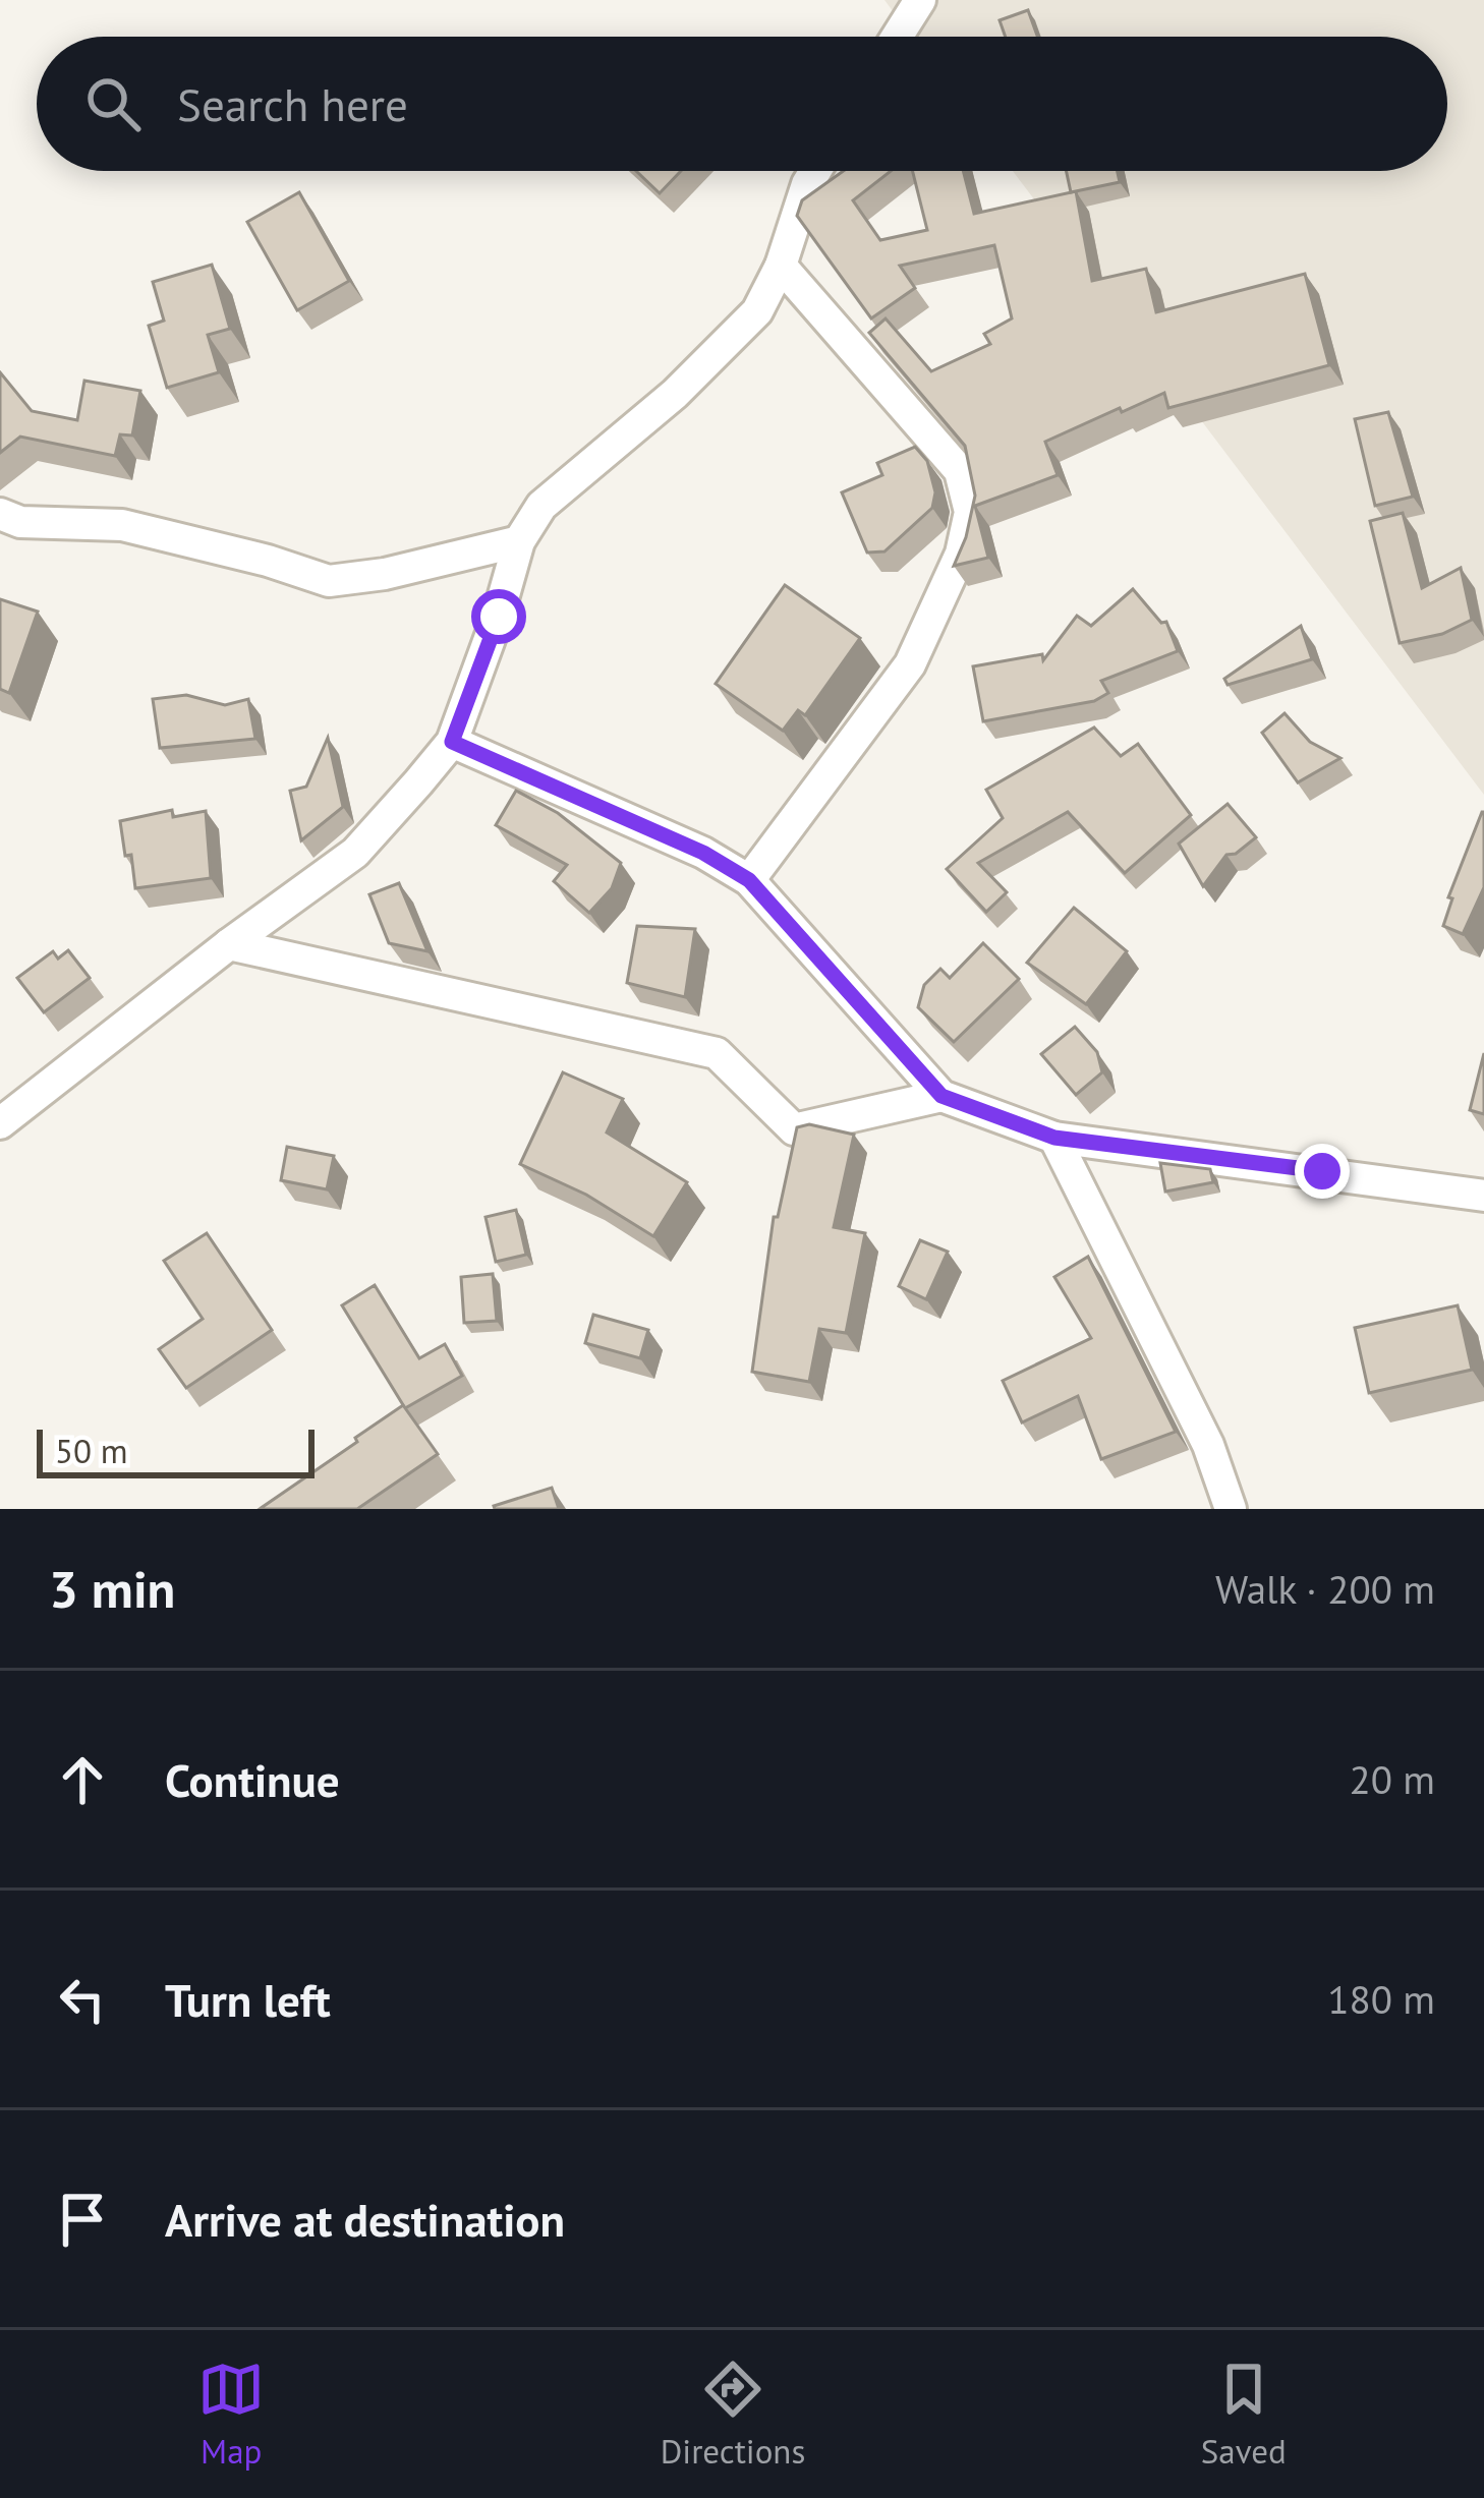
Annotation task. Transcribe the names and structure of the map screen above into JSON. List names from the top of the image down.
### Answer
{
  "scale_bar": "50 m",
  "page": {
    "search": "Search here",
    "scale": "50 m",
    "heading": ["3 min", "Walk · 200 m"],
    "list": [
      ["Continue", "20 m"],
      ["Turn left", "180 m"],
      "Arrive at destination"
    ],
    "nav": ["Map", "Directions", "Saved"]
  }
}
